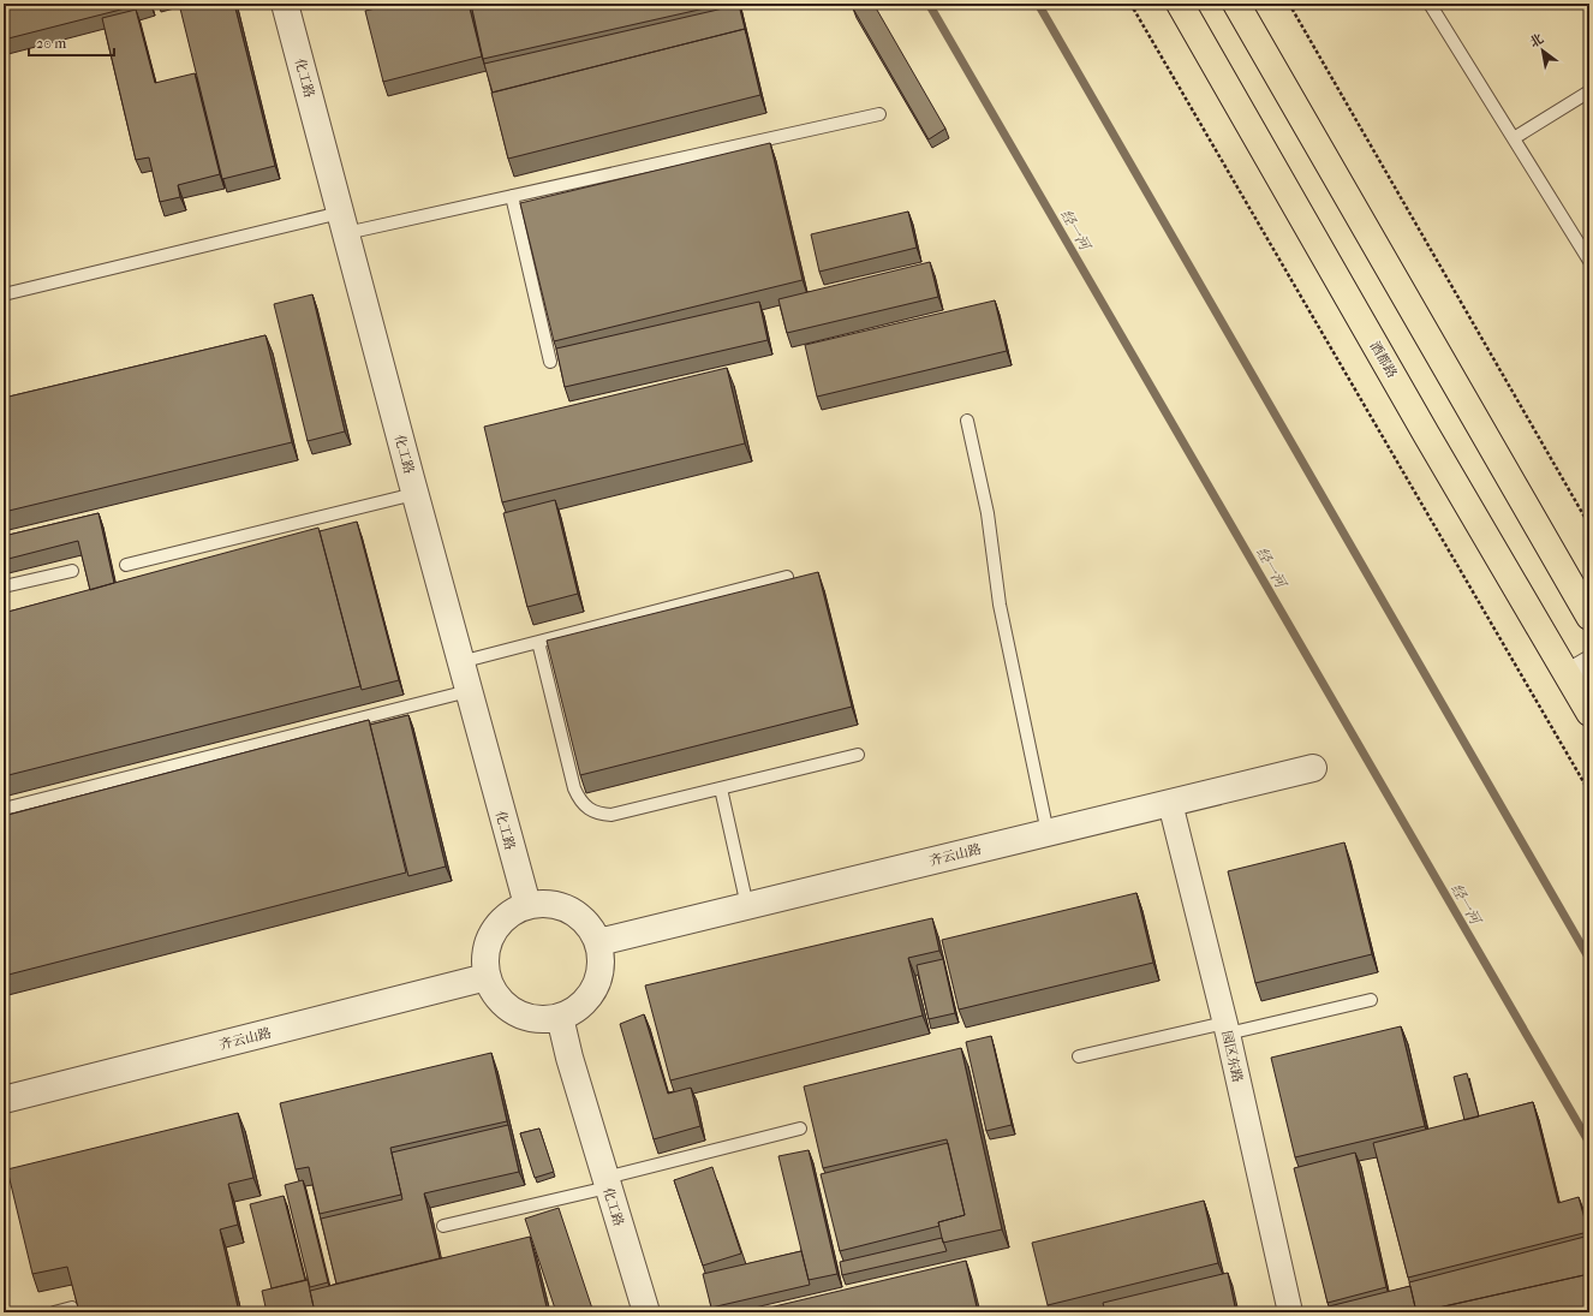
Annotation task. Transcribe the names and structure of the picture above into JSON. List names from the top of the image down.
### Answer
{
  "streets": {
    "main road": ["酒都路"],
    "street": ["化工路", "齐云山路", "园区东路"]
  },
  "crossings": [
    ["化工路", "齐云山路"],
    ["齐云山路", "园区东路"]
  ],
  "water": ["经一河"],
  "scale_bar": "20 m",
  "north": "top left"
}
